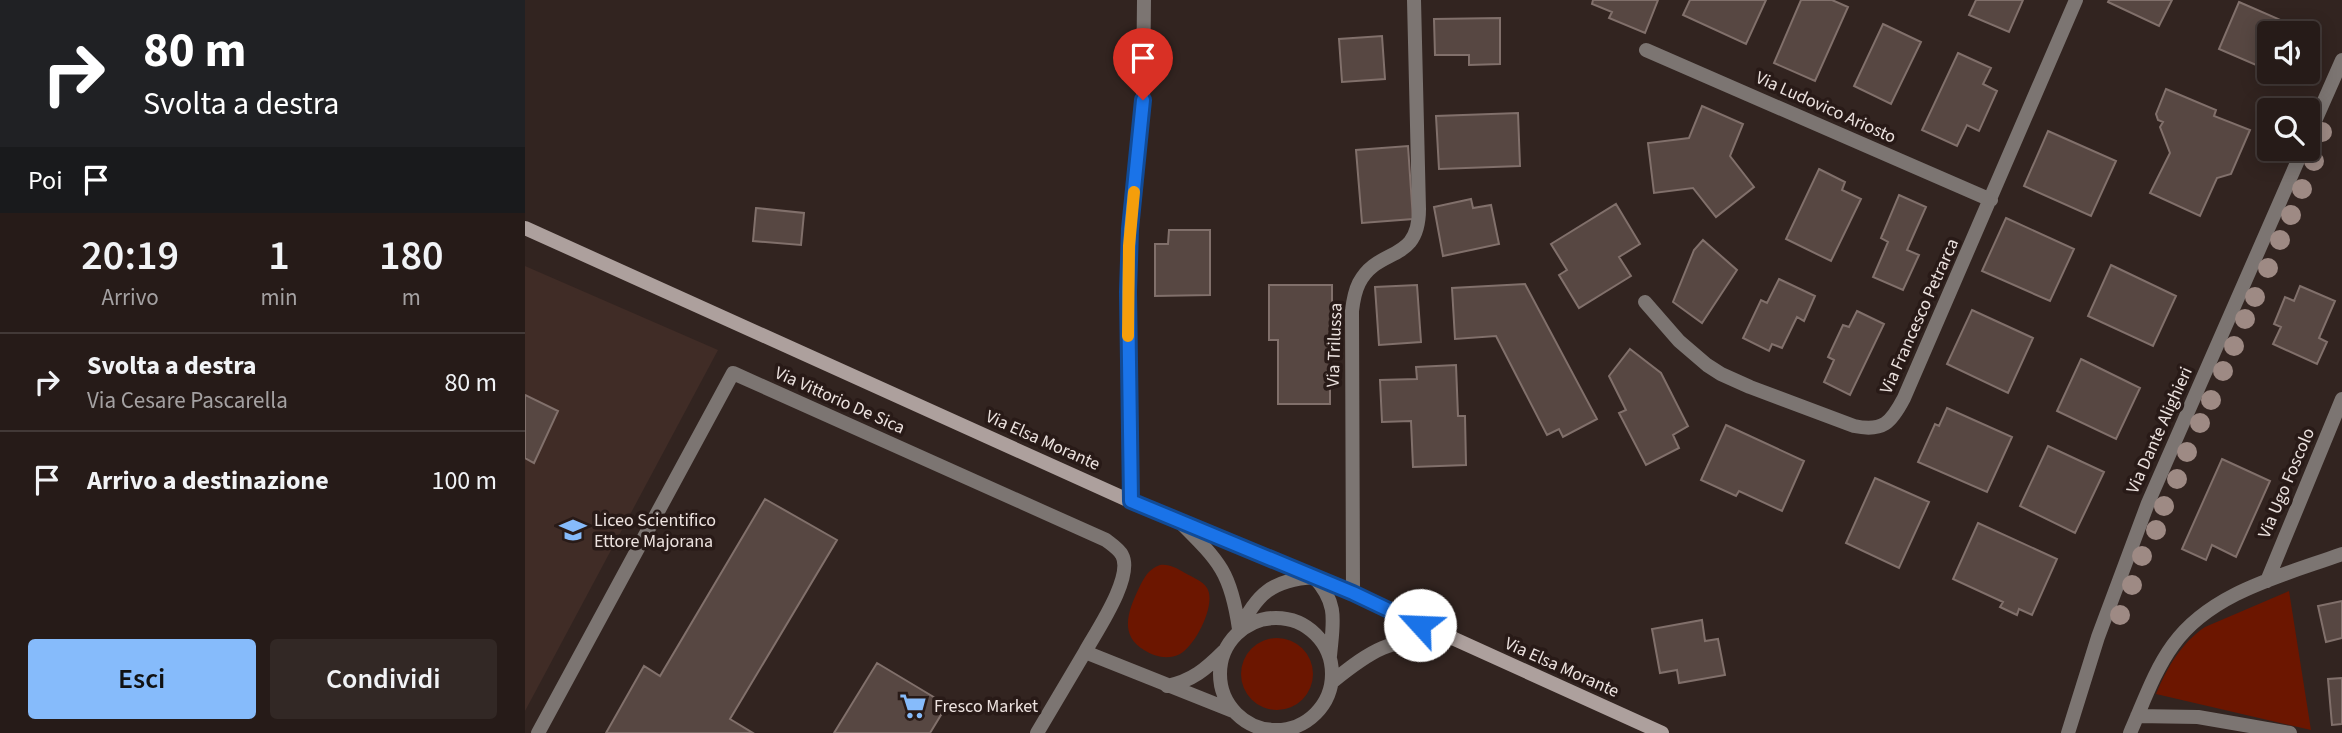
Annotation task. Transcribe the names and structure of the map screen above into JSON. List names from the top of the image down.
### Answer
{
  "streets": {
    "street": [
      "Via Ludovico Ariosto",
      "Via Francesco Petrarca",
      "Via Trilussa",
      "Via Vittorio De Sica",
      "Via Dante Alighieri",
      "Via Elsa Morante",
      "Via Ugo Foscolo"
    ]
  },
  "crossings": [
    ["Via Ludovico Ariosto", "Via Francesco Petrarca"],
    ["Via Trilussa", "Via Elsa Morante"]
  ],
  "places": {
    "school or university": ["Liceo Scientifico Ettore Majorana"],
    "supermarket": ["Fresco Market"]
  },
  "page": {
    "turn": ["80 m", "Svolta a destra"],
    "then": "Poi",
    "eta": [
      "20:19",
      "Arrivo",
      "1",
      "min",
      "180",
      "m"
    ],
    "list": [
      {
        "name": "Svolta a destra",
        "note": "Via Cesare Pascarella",
        "value": "80 m"
      },
      {
        "name": "Arrivo a destinazione",
        "value": "100 m"
      }
    ],
    "buttons": ["Esci", "Condividi"]
  }
}
